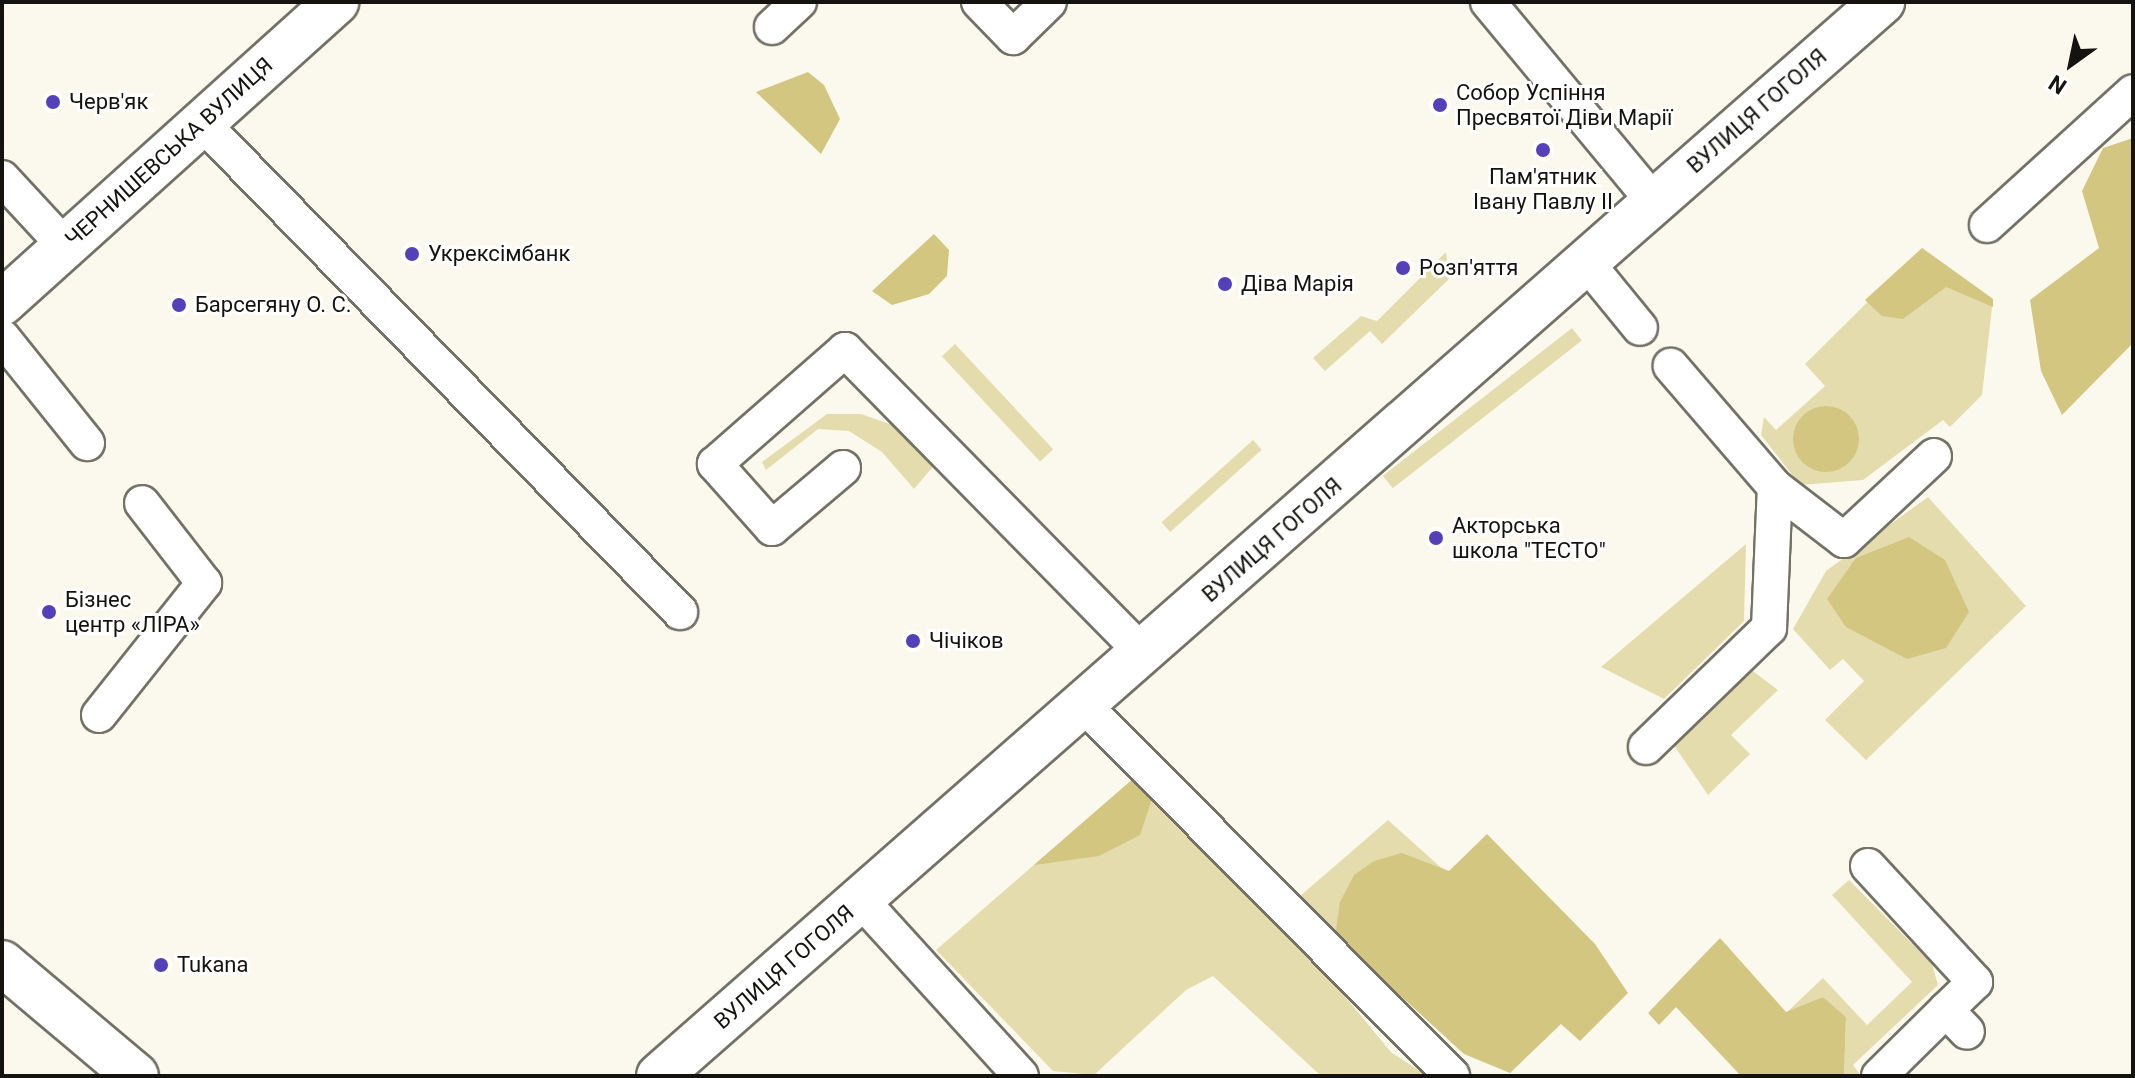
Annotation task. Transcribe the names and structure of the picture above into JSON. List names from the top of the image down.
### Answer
{
  "streets": {
    "street": ["ВУЛИЦЯ ГОГОЛЯ", "ЧЕРНИШЕВСЬКА ВУЛИЦЯ"]
  },
  "places": [
    "Черв'як",
    "Собор Успіння Пресвятої Діви Марії",
    "Пам'ятник Івану Павлу II",
    "Укрексімбанк",
    "Розп'яття",
    "Діва Марія",
    "Барсегяну О. С.",
    "Акторська школа \"ТЕСТО\"",
    "Бізнес центр «ЛІРА»",
    "Чічіков",
    "Tukana"
  ],
  "north": "bottom left"
}
